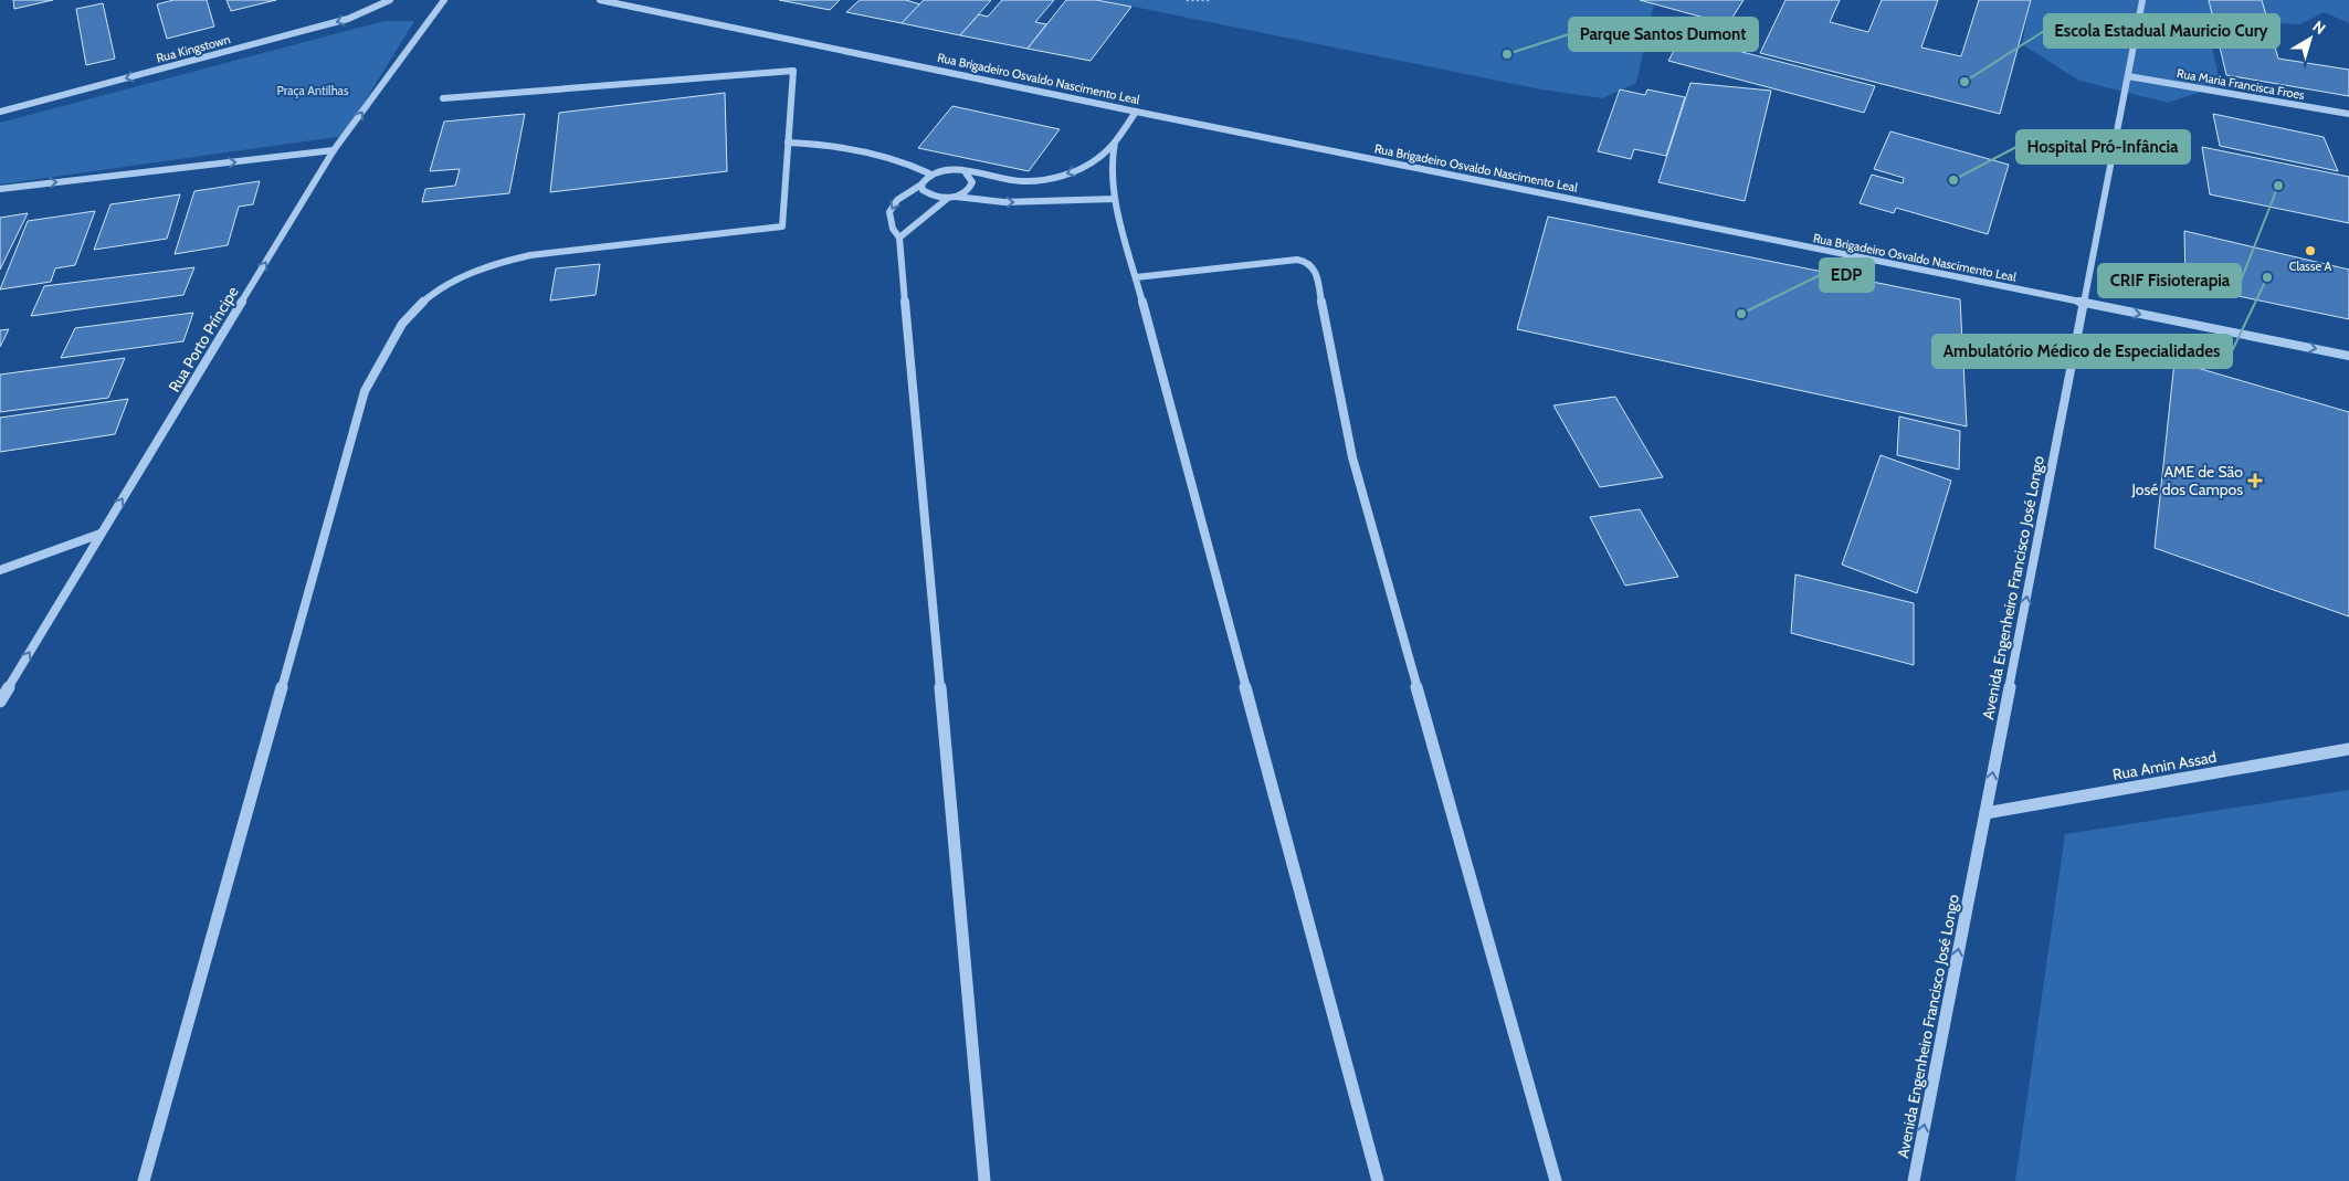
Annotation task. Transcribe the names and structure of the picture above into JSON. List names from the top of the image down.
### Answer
{
  "streets": {
    "street": [
      "Rua Kingstown",
      "Rua Brigadeiro Osvaldo Nascimento Leal",
      "Rua Maria Francisca Froes",
      "Rua Porto Príncipe",
      "Avenida Engenheiro Francisco José Longo",
      "Rua Amin Assad"
    ]
  },
  "crossings": [
    ["Rua Brigadeiro Osvaldo Nascimento Leal", "Avenida Engenheiro Francisco José Longo"],
    ["Rua Maria Francisca Froes", "Avenida Engenheiro Francisco José Longo"],
    ["Avenida Engenheiro Francisco José Longo", "Rua Amin Assad"]
  ],
  "one_way": ["Rua Kingstown", "Rua Porto Príncipe", "Avenida Engenheiro Francisco José Longo"],
  "parks": ["Praça Antilhas"],
  "places": {
    "other": [
      "Parque Santos Dumont",
      "Escola Estadual Mauricio Cury",
      "Hospital Pró-Infância",
      "CRIF Fisioterapia",
      "Classe A",
      "Ambulatório Médico de Especialidades",
      "EDP"
    ],
    "health": ["AME de São José dos Campos"]
  },
  "north": "top right"
}
